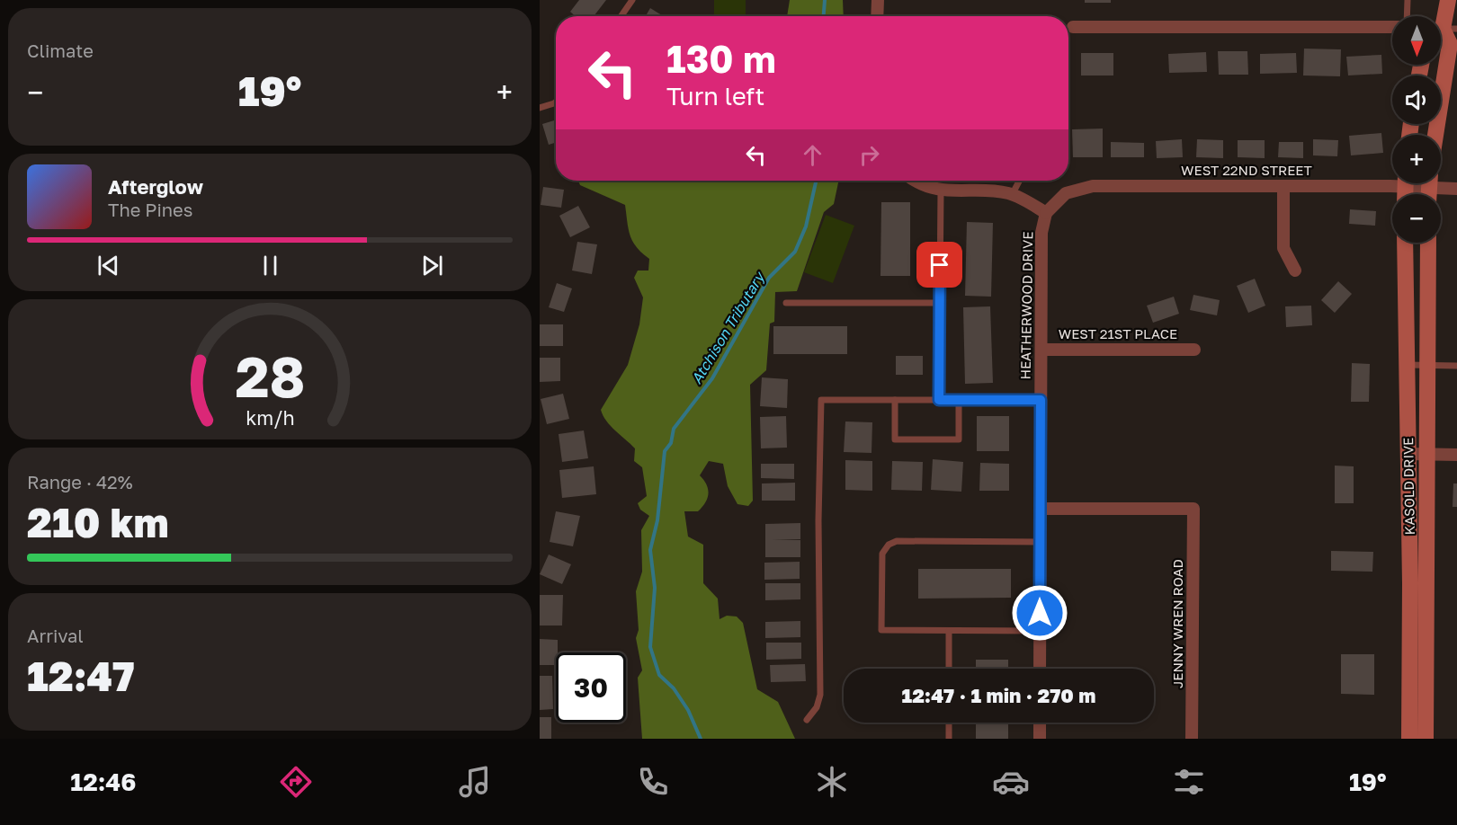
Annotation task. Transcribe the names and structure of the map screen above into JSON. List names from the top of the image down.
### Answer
{
  "streets": {
    "main road": ["KASOLD DRIVE"],
    "street": [
      "WEST 22ND STREET",
      "HEATHERWOOD DRIVE",
      "WEST 21ST PLACE",
      "JENNY WREN ROAD"
    ]
  },
  "crossings": [
    ["WEST 22ND STREET", "HEATHERWOOD DRIVE"],
    ["HEATHERWOOD DRIVE", "WEST 21ST PLACE"],
    ["HEATHERWOOD DRIVE", "JENNY WREN ROAD"]
  ],
  "water": ["Atchison Tributary"],
  "north": "bottom",
  "page": {
    "tile": [
      "Climate",
      ["Range · 42%", "210 km"],
      ["Arrival", "12:47"]
    ],
    "map_buttons": ["+", "−"],
    "turn": ["130 m", "Turn left"],
    "heat": ["−", "19°", "+"],
    "song": ["Afterglow", "The Pines"],
    "limit": "30",
    "trip": "12:47 · 1 min · 270 m",
    "tabs": ["12:46", "19°"],
    "gauge": ["28", "km/h"]
  }
}
